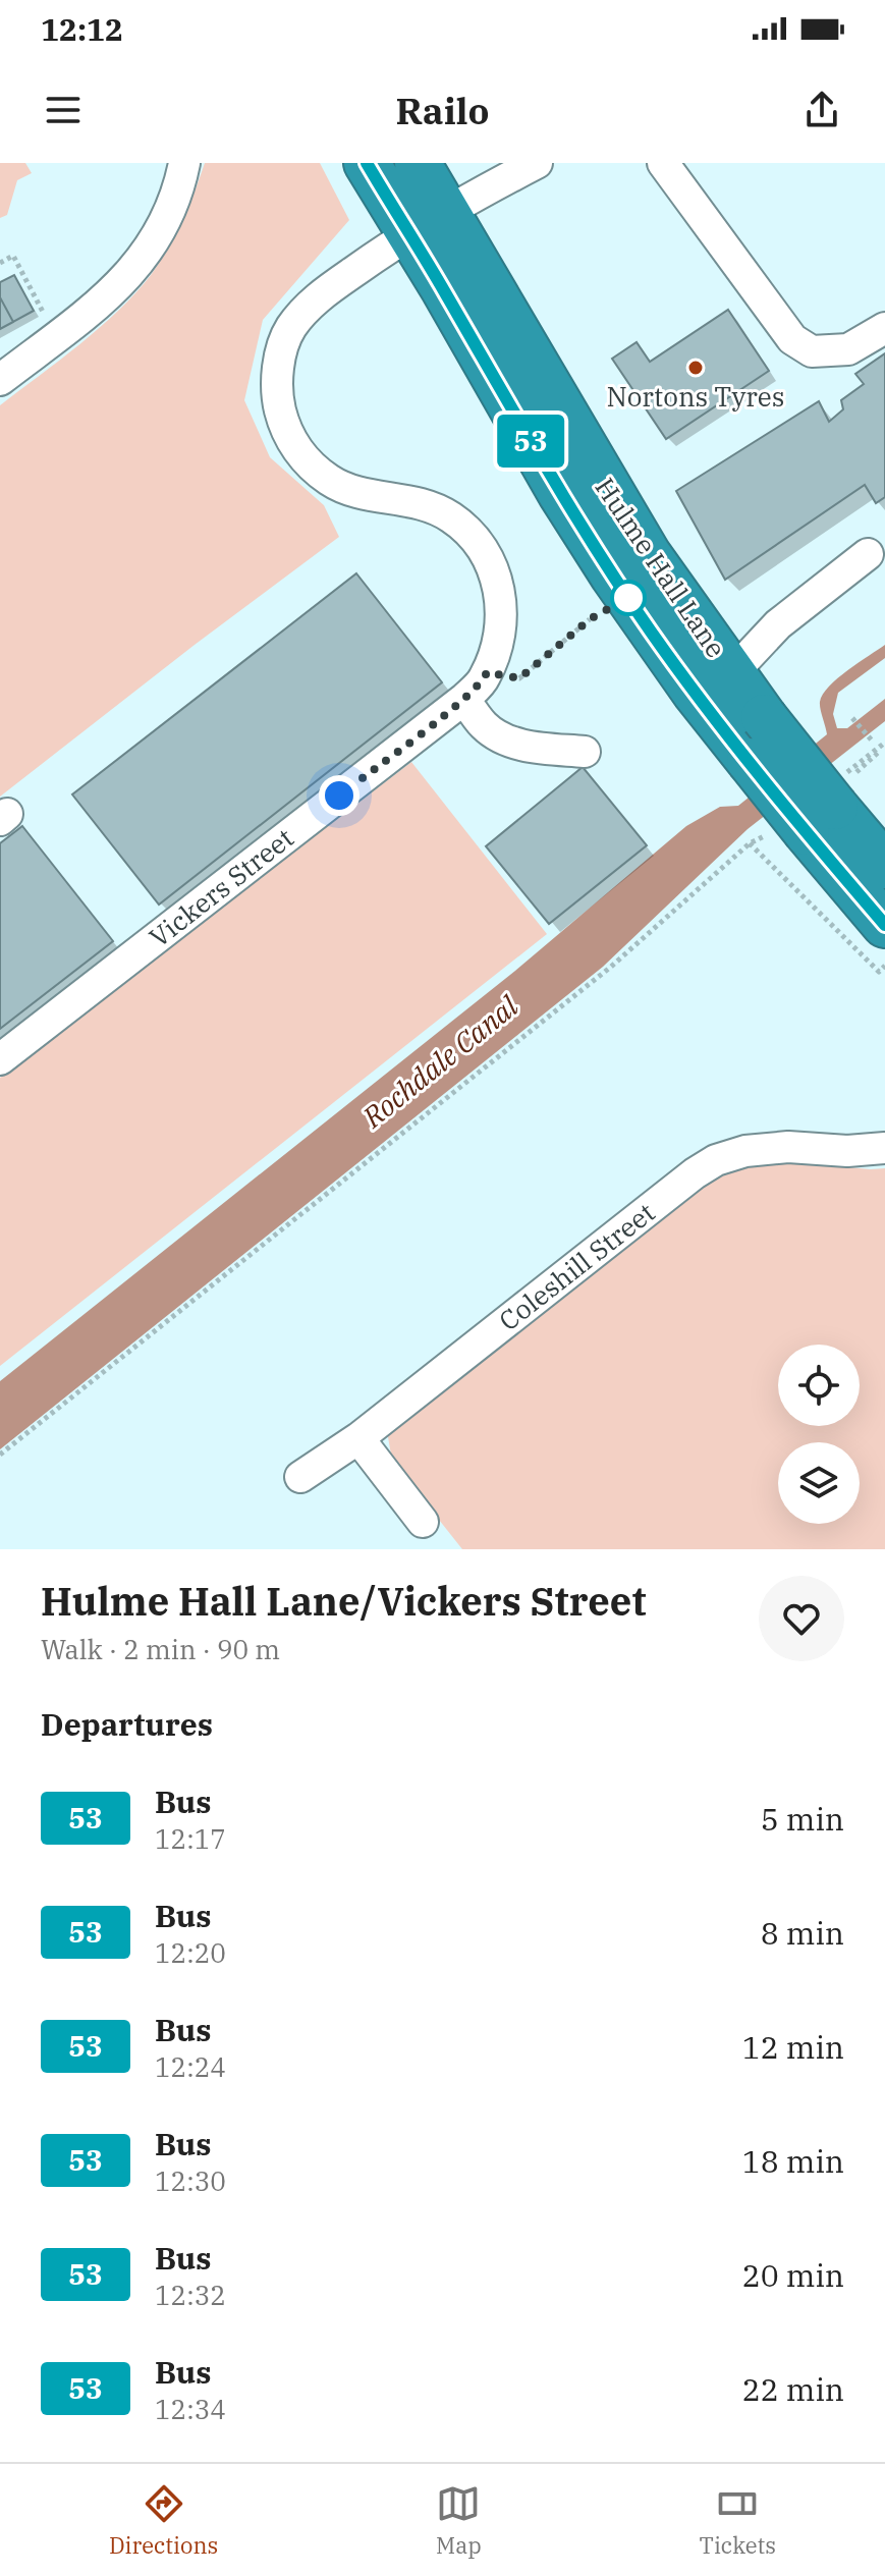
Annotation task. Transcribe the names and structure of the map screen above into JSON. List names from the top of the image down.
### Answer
{
  "streets": {
    "highway": ["Hulme Hall Lane"],
    "street": ["Vickers Street", "Coleshill Street"]
  },
  "crossings": [
    ["Hulme Hall Lane", "Vickers Street"]
  ],
  "water": ["Rochdale Canal"],
  "places": ["Nortons Tyres"],
  "lines": ["bus line 53"],
  "page": {
    "status": "12:12",
    "header": "Railo",
    "on_map": "53",
    "heading": [
      ["Hulme Hall Lane/Vickers Street", "Walk · 2 min · 90 m"],
      "Departures"
    ],
    "list": [
      {
        "mark": "53",
        "name": "Bus",
        "note": "12:17",
        "value": "5 min"
      },
      {
        "mark": "53",
        "name": "Bus",
        "note": "12:20",
        "value": "8 min"
      },
      {
        "mark": "53",
        "name": "Bus",
        "note": "12:24",
        "value": "12 min"
      },
      {
        "mark": "53",
        "name": "Bus",
        "note": "12:30",
        "value": "18 min"
      },
      {
        "mark": "53",
        "name": "Bus",
        "note": "12:32",
        "value": "20 min"
      },
      {
        "mark": "53",
        "name": "Bus",
        "note": "12:34",
        "value": "22 min"
      }
    ],
    "tabs": ["Directions", "Map", "Tickets"]
  }
}
